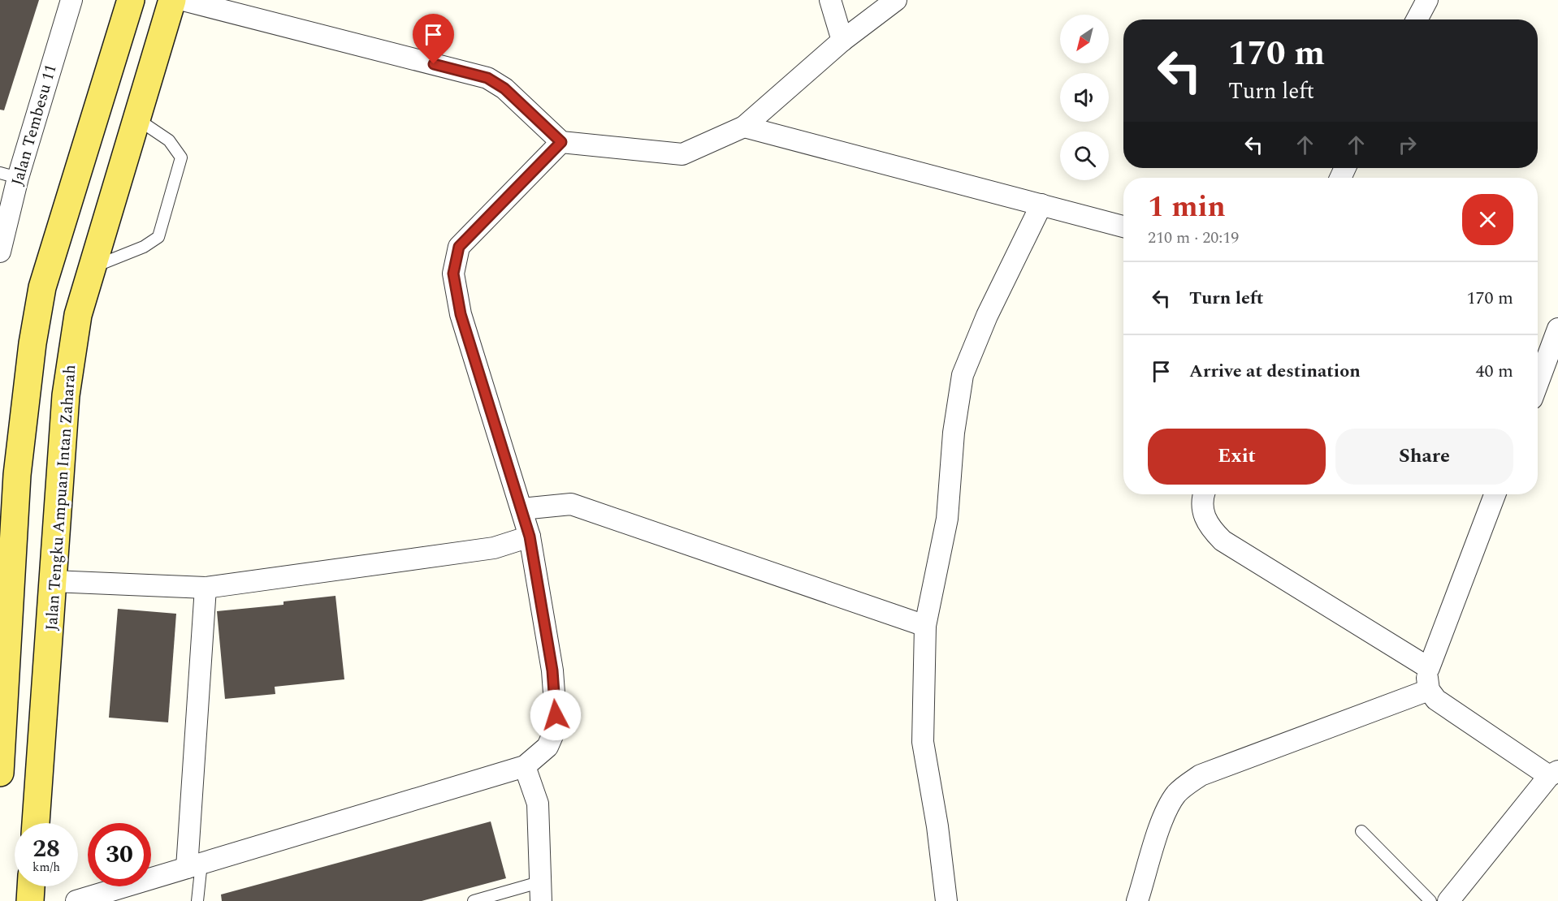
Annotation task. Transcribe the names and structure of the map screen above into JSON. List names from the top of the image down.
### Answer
{
  "streets": {
    "main road": ["Jalan Tengku Ampuan Intan Zaharah"],
    "street": ["Jalan Tembesu 11"]
  },
  "north": "bottom left",
  "page": {
    "turn": ["170 m", "Turn left"],
    "heading": ["1 min", "210 m · 20:19"],
    "list": [
      {
        "name": "Turn left",
        "value": "170 m"
      },
      {
        "name": "Arrive at destination",
        "value": "40 m"
      }
    ],
    "buttons": ["Exit", "Share"],
    "speed": "28 km/h",
    "limit": "30"
  }
}
